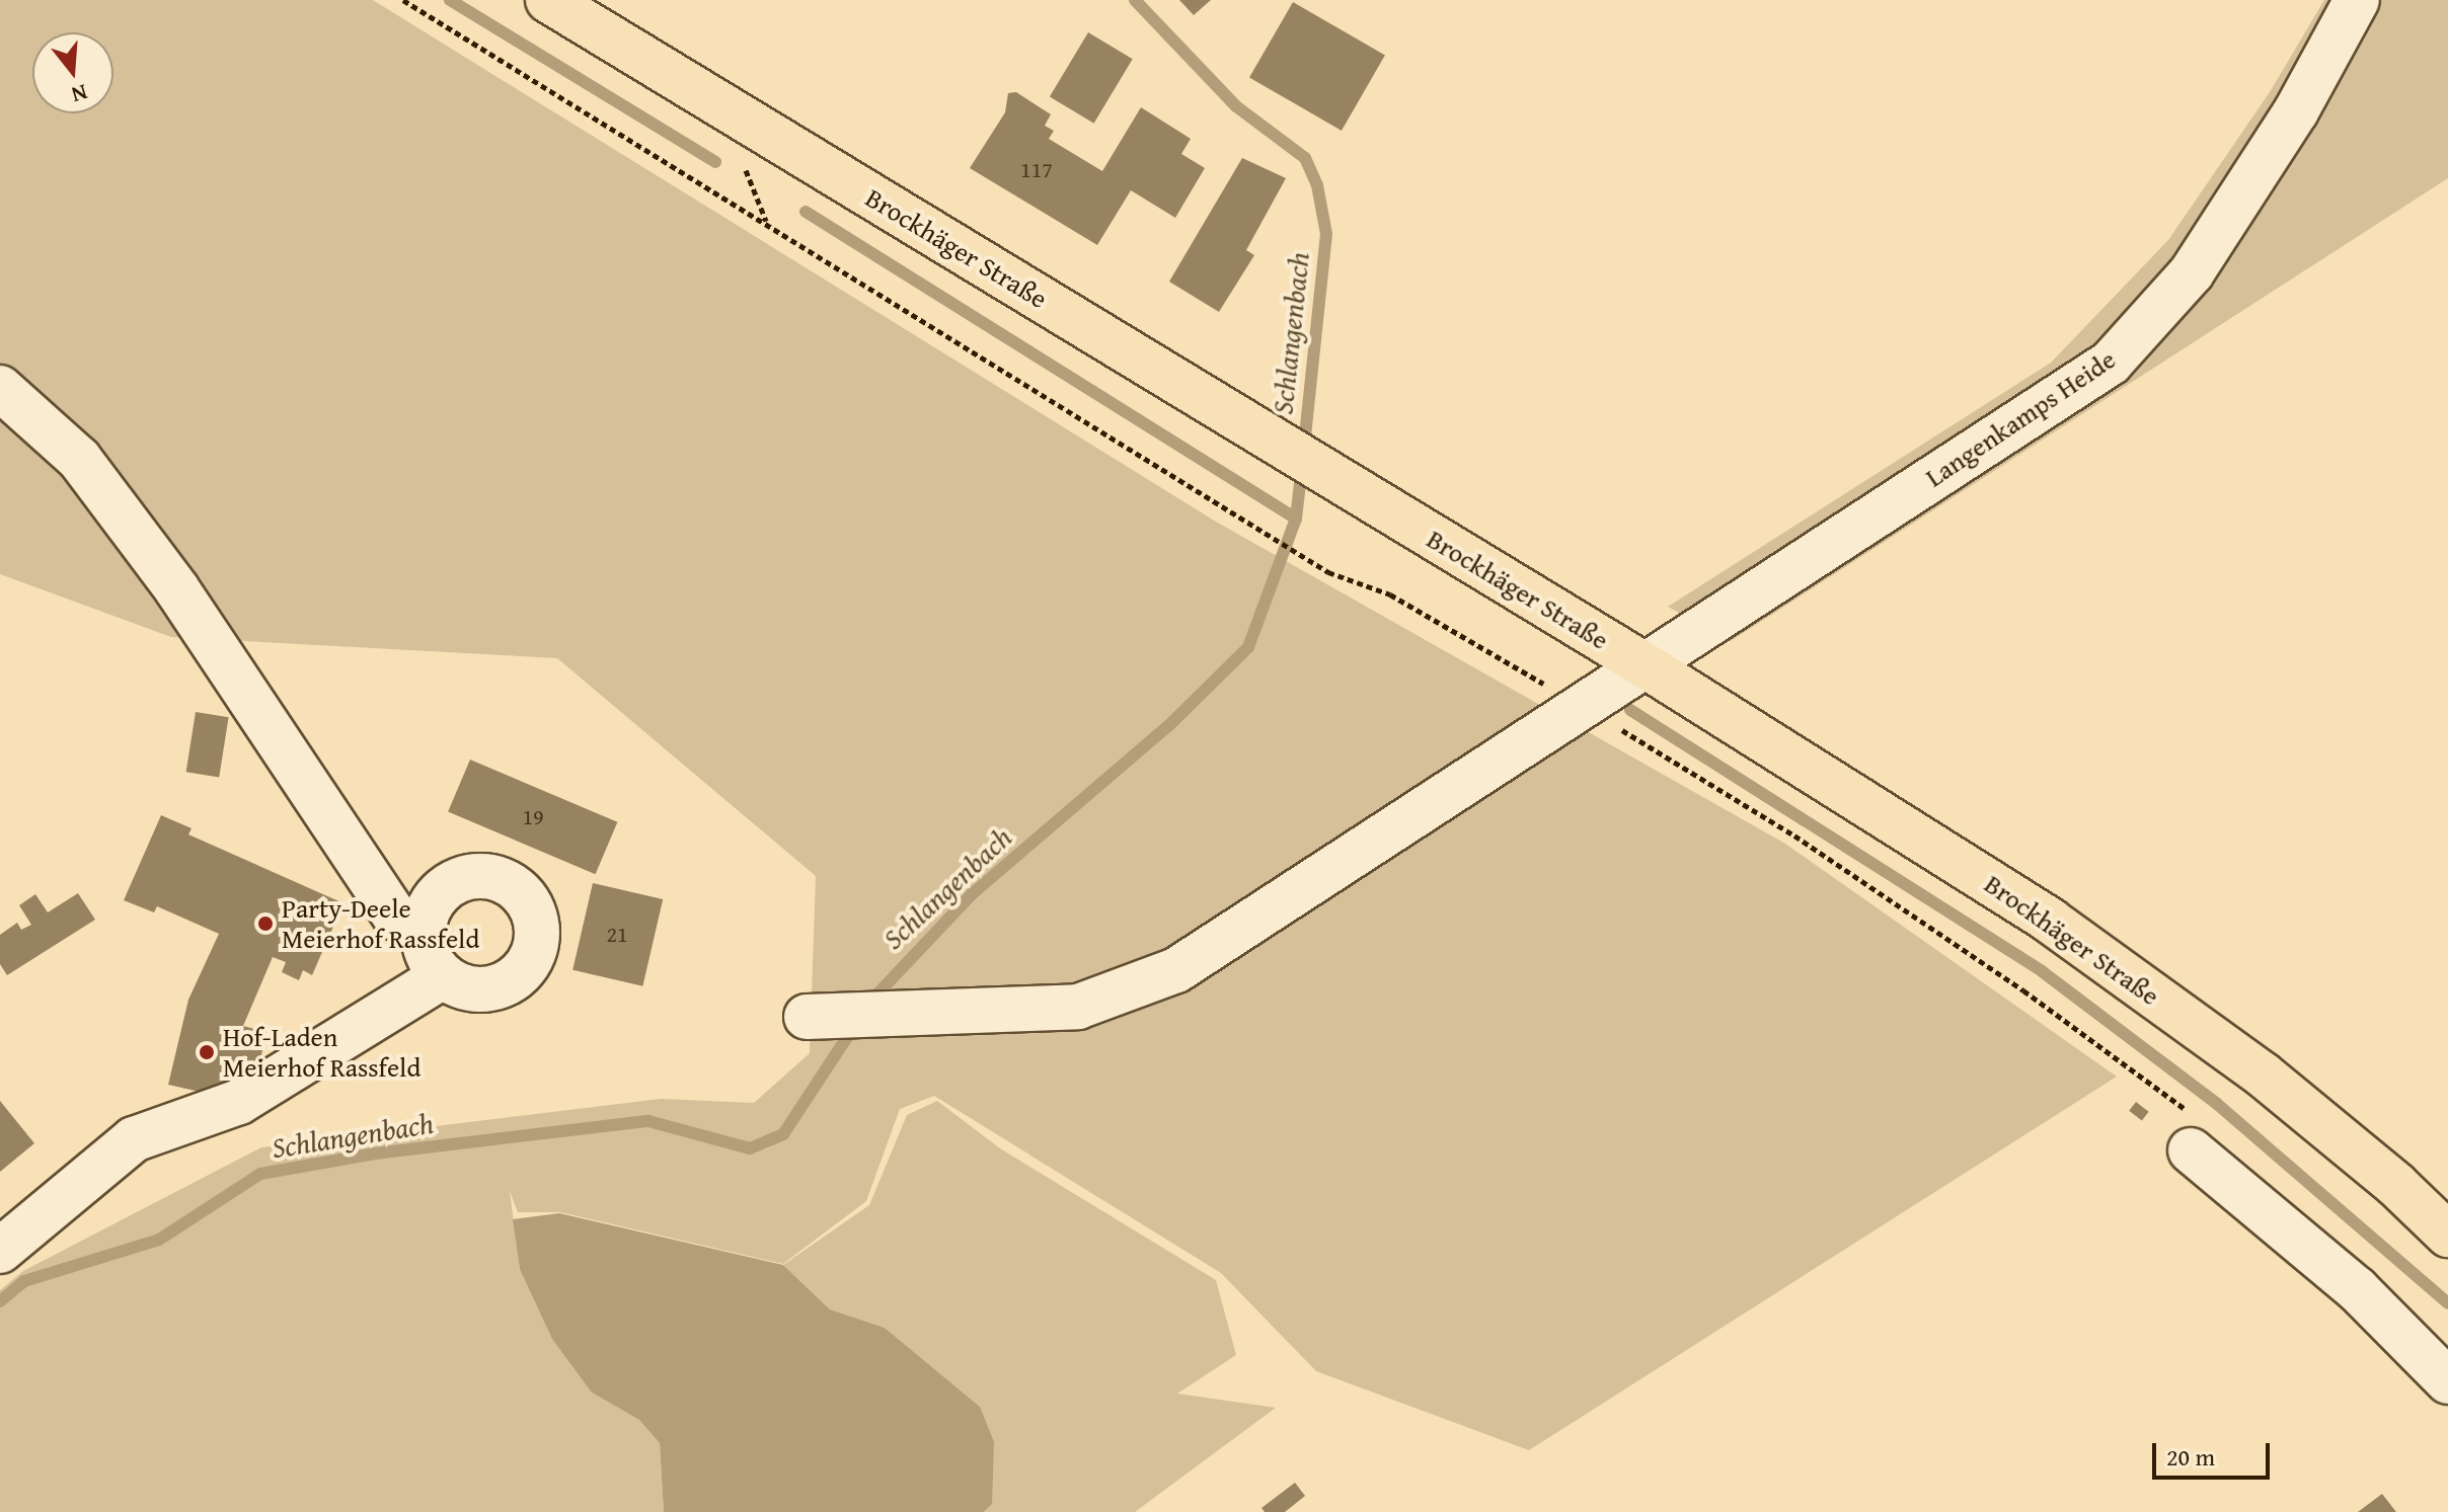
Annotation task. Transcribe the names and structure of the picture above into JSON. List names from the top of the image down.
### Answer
{
  "streets": {
    "main road": ["Brockhäger Straße"],
    "street": ["Langenkamps Heide"]
  },
  "crossings": [
    ["Brockhäger Straße", "Langenkamps Heide"]
  ],
  "water": ["Schlangenbach"],
  "places": ["Party-Deele Meierhof Rassfeld", "Hof-Laden Meierhof Rassfeld"],
  "house_numbers": ["117", "19", "21"],
  "scale_bar": "20 m",
  "north": "bottom"
}
